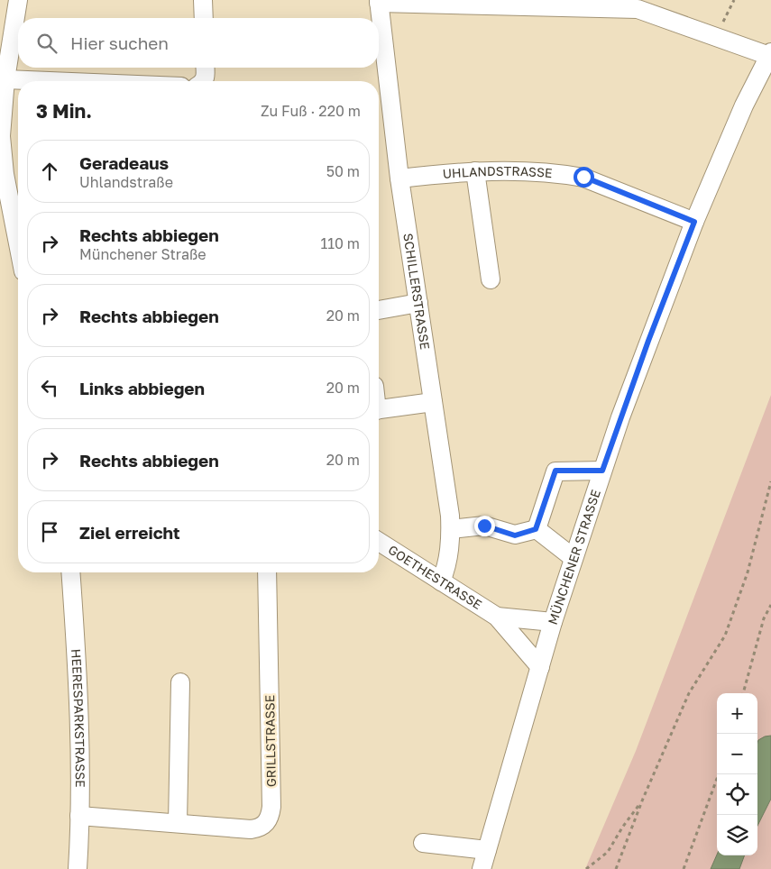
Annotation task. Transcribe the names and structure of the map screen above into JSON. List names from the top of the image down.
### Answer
{
  "streets": {
    "street": [
      "UHLANDSTRASSE",
      "SCHILLERSTRASSE",
      "MÜNCHENER STRASSE",
      "GOETHESTRASSE",
      "HEERESPARKSTRASSE",
      "GRILLSTRASSE"
    ]
  },
  "crossings": [
    ["UHLANDSTRASSE", "SCHILLERSTRASSE"],
    ["UHLANDSTRASSE", "MÜNCHENER STRASSE"],
    ["SCHILLERSTRASSE", "GOETHESTRASSE"],
    ["MÜNCHENER STRASSE", "GOETHESTRASSE"],
    ["HEERESPARKSTRASSE", "GRILLSTRASSE"]
  ],
  "page": {
    "search": "Hier suchen",
    "heading": ["3 Min.", "Zu Fuß · 220 m"],
    "list": [
      ["Geradeaus", "Uhlandstraße", "50 m"],
      ["Rechts abbiegen", "Münchener Straße", "110 m"],
      ["Rechts abbiegen", "20 m"],
      ["Links abbiegen", "20 m"],
      ["Rechts abbiegen", "20 m"],
      "Ziel erreicht"
    ],
    "map_buttons": ["+", "−"]
  }
}
